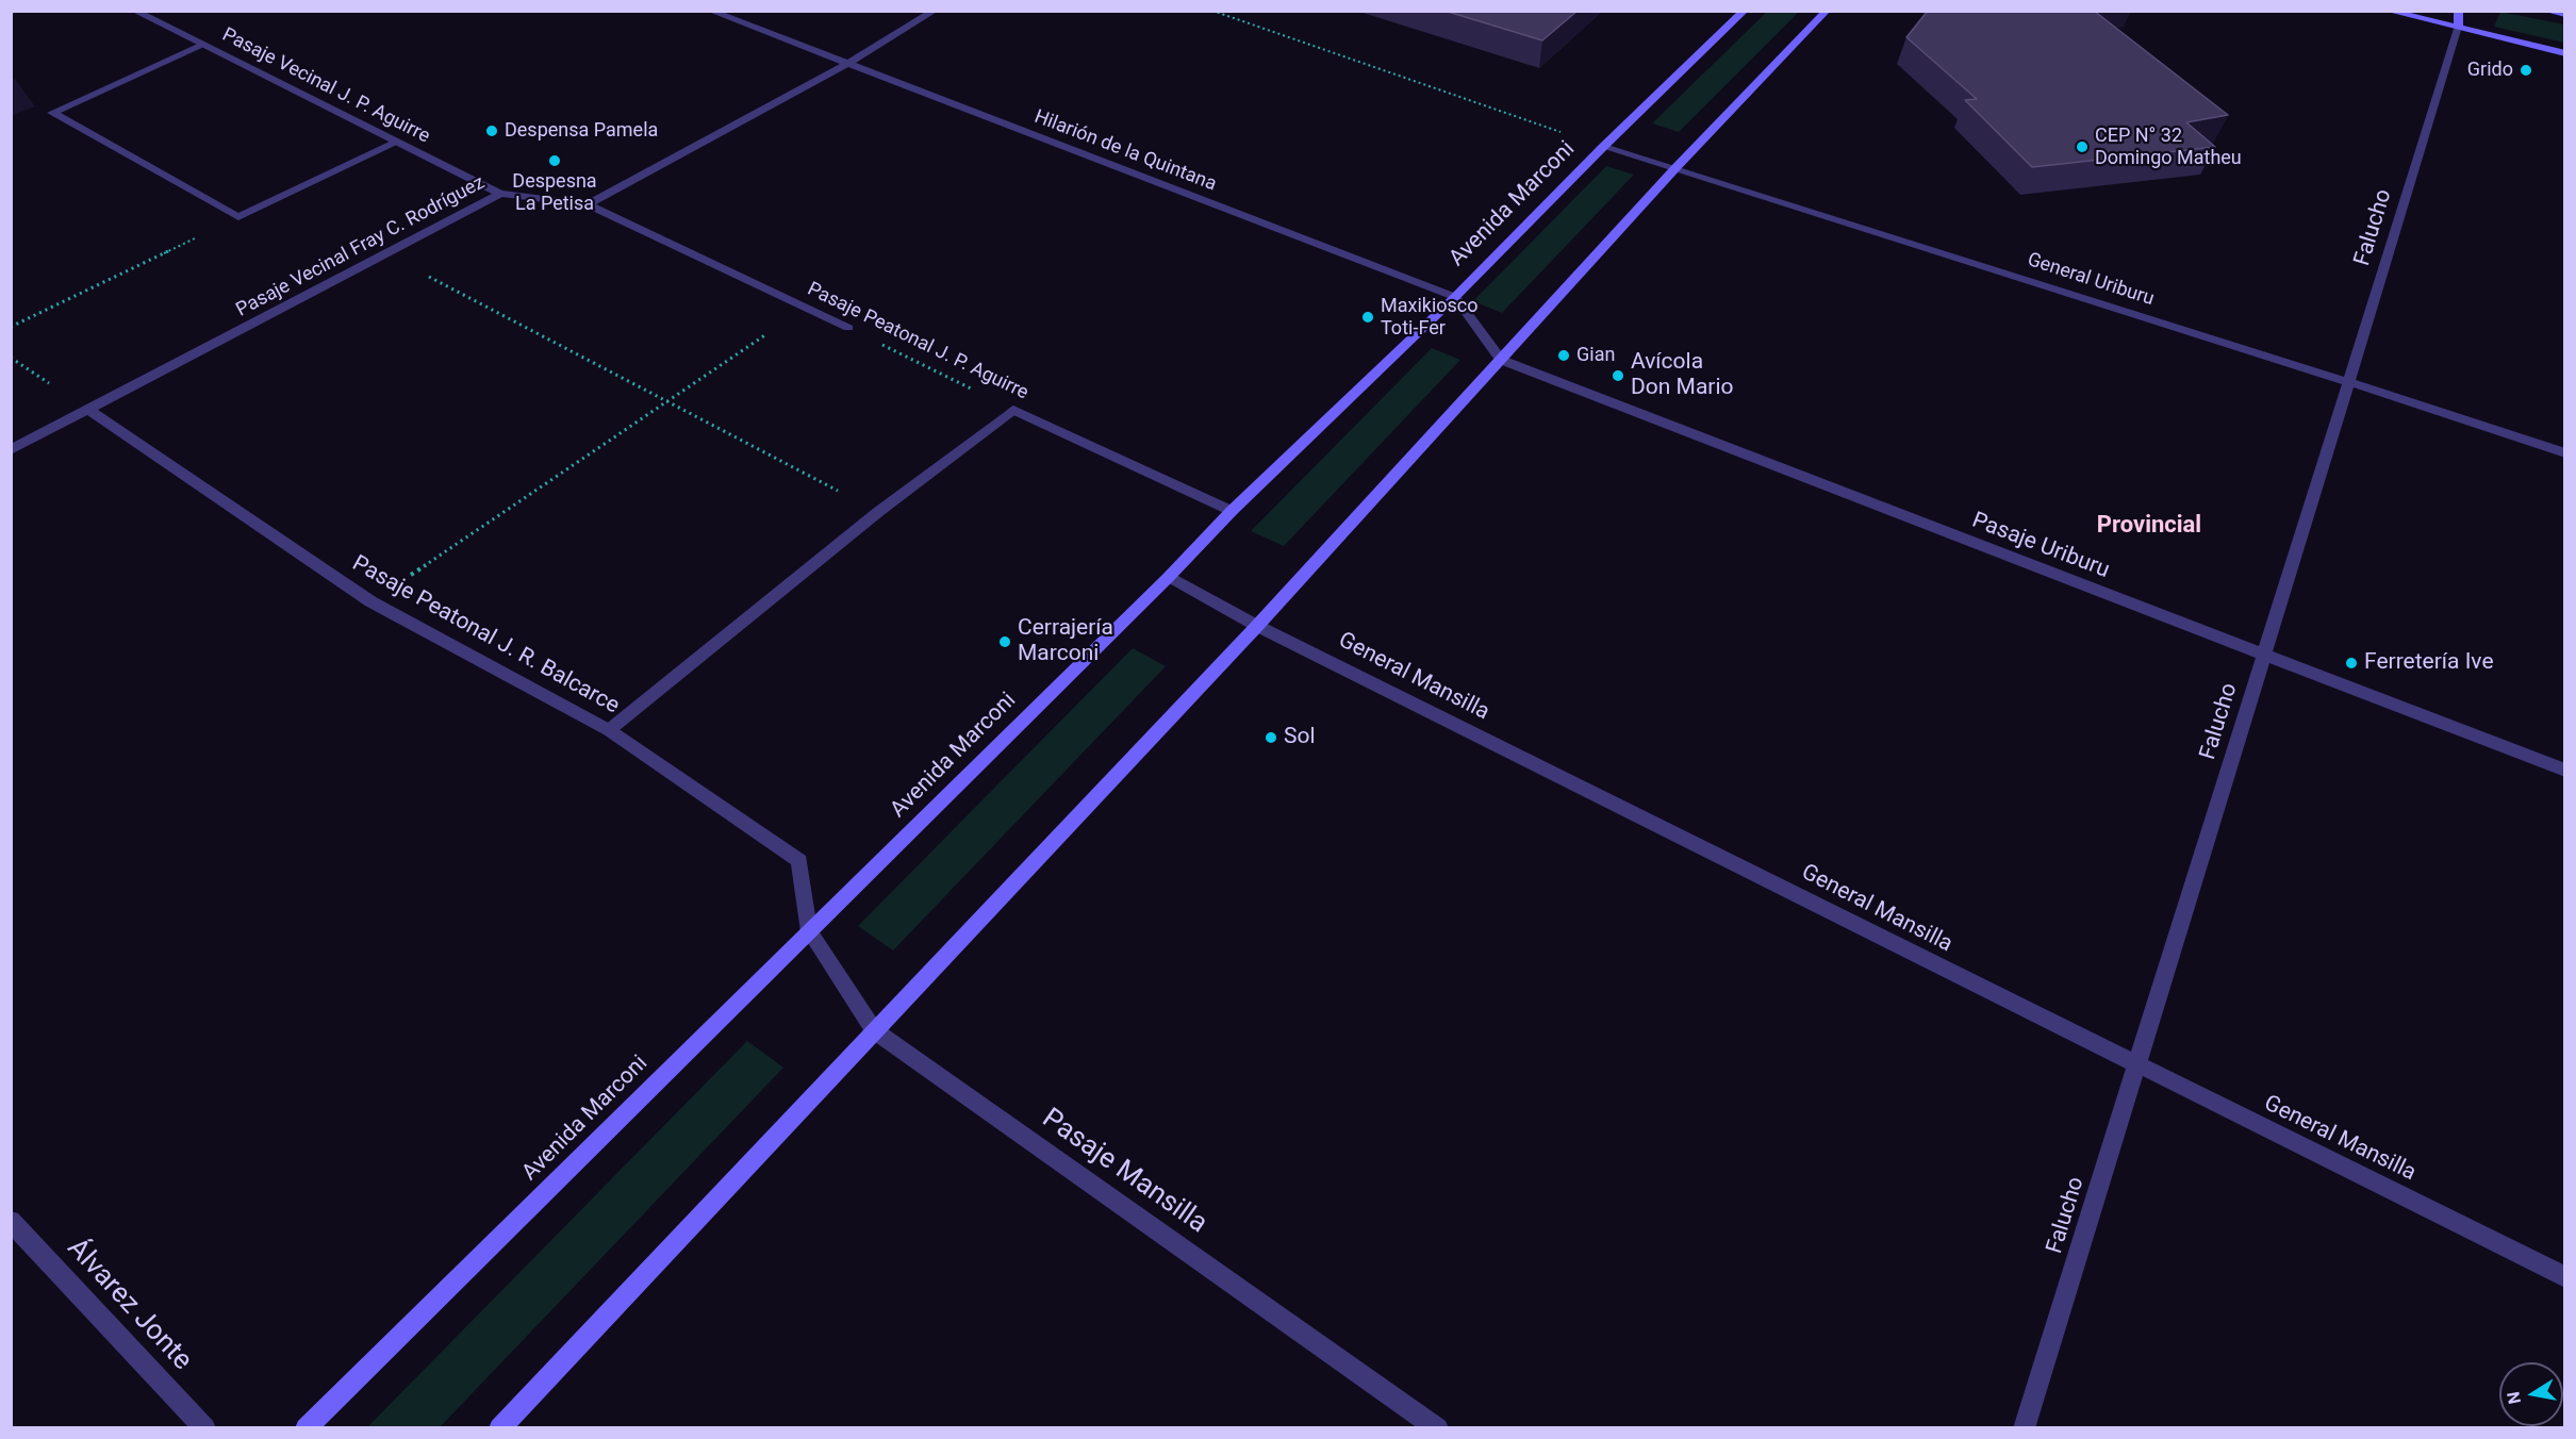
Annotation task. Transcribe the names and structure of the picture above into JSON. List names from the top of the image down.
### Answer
{
  "streets": {
    "main road": ["Avenida Marconi"],
    "street": [
      "Pasaje Vecinal J. P. Aguirre",
      "Hilarión de la Quintana",
      "Falucho",
      "Pasaje Vecinal Fray C. Rodríguez",
      "General Uriburu",
      "Pasaje Peatonal J. P. Aguirre",
      "Pasaje Uriburu",
      "Pasaje Peatonal J. R. Balcarce",
      "General Mansilla",
      "Pasaje Mansilla",
      "Álvarez Jonte"
    ]
  },
  "crossings": [
    ["Pasaje Vecinal J. P. Aguirre", "Pasaje Vecinal Fray C. Rodríguez"],
    ["Hilarión de la Quintana", "Avenida Marconi"],
    ["Avenida Marconi", "General Uriburu"],
    ["Avenida Marconi", "Pasaje Peatonal J. P. Aguirre"],
    ["Avenida Marconi", "Pasaje Peatonal J. R. Balcarce"],
    ["Avenida Marconi", "General Mansilla"],
    ["Avenida Marconi", "Pasaje Mansilla"],
    ["Falucho", "General Uriburu"],
    ["Falucho", "Pasaje Uriburu"],
    ["Falucho", "General Mansilla"],
    ["Pasaje Vecinal Fray C. Rodríguez", "Pasaje Peatonal J. P. Aguirre"],
    ["Pasaje Vecinal Fray C. Rodríguez", "Pasaje Peatonal J. R. Balcarce"],
    ["Pasaje Peatonal J. R. Balcarce", "Pasaje Mansilla"]
  ],
  "districts": ["Provincial"],
  "places": [
    "Grido",
    "Despensa Pamela",
    "CEP N° 32 Domingo Matheu",
    "Despesna La Petisa",
    "Maxikiosco Toti-Fer",
    "Gian",
    "Avícola Don Mario",
    "Cerrajería Marconi",
    "Ferretería Ive",
    "Sol"
  ],
  "north": "left"
}
